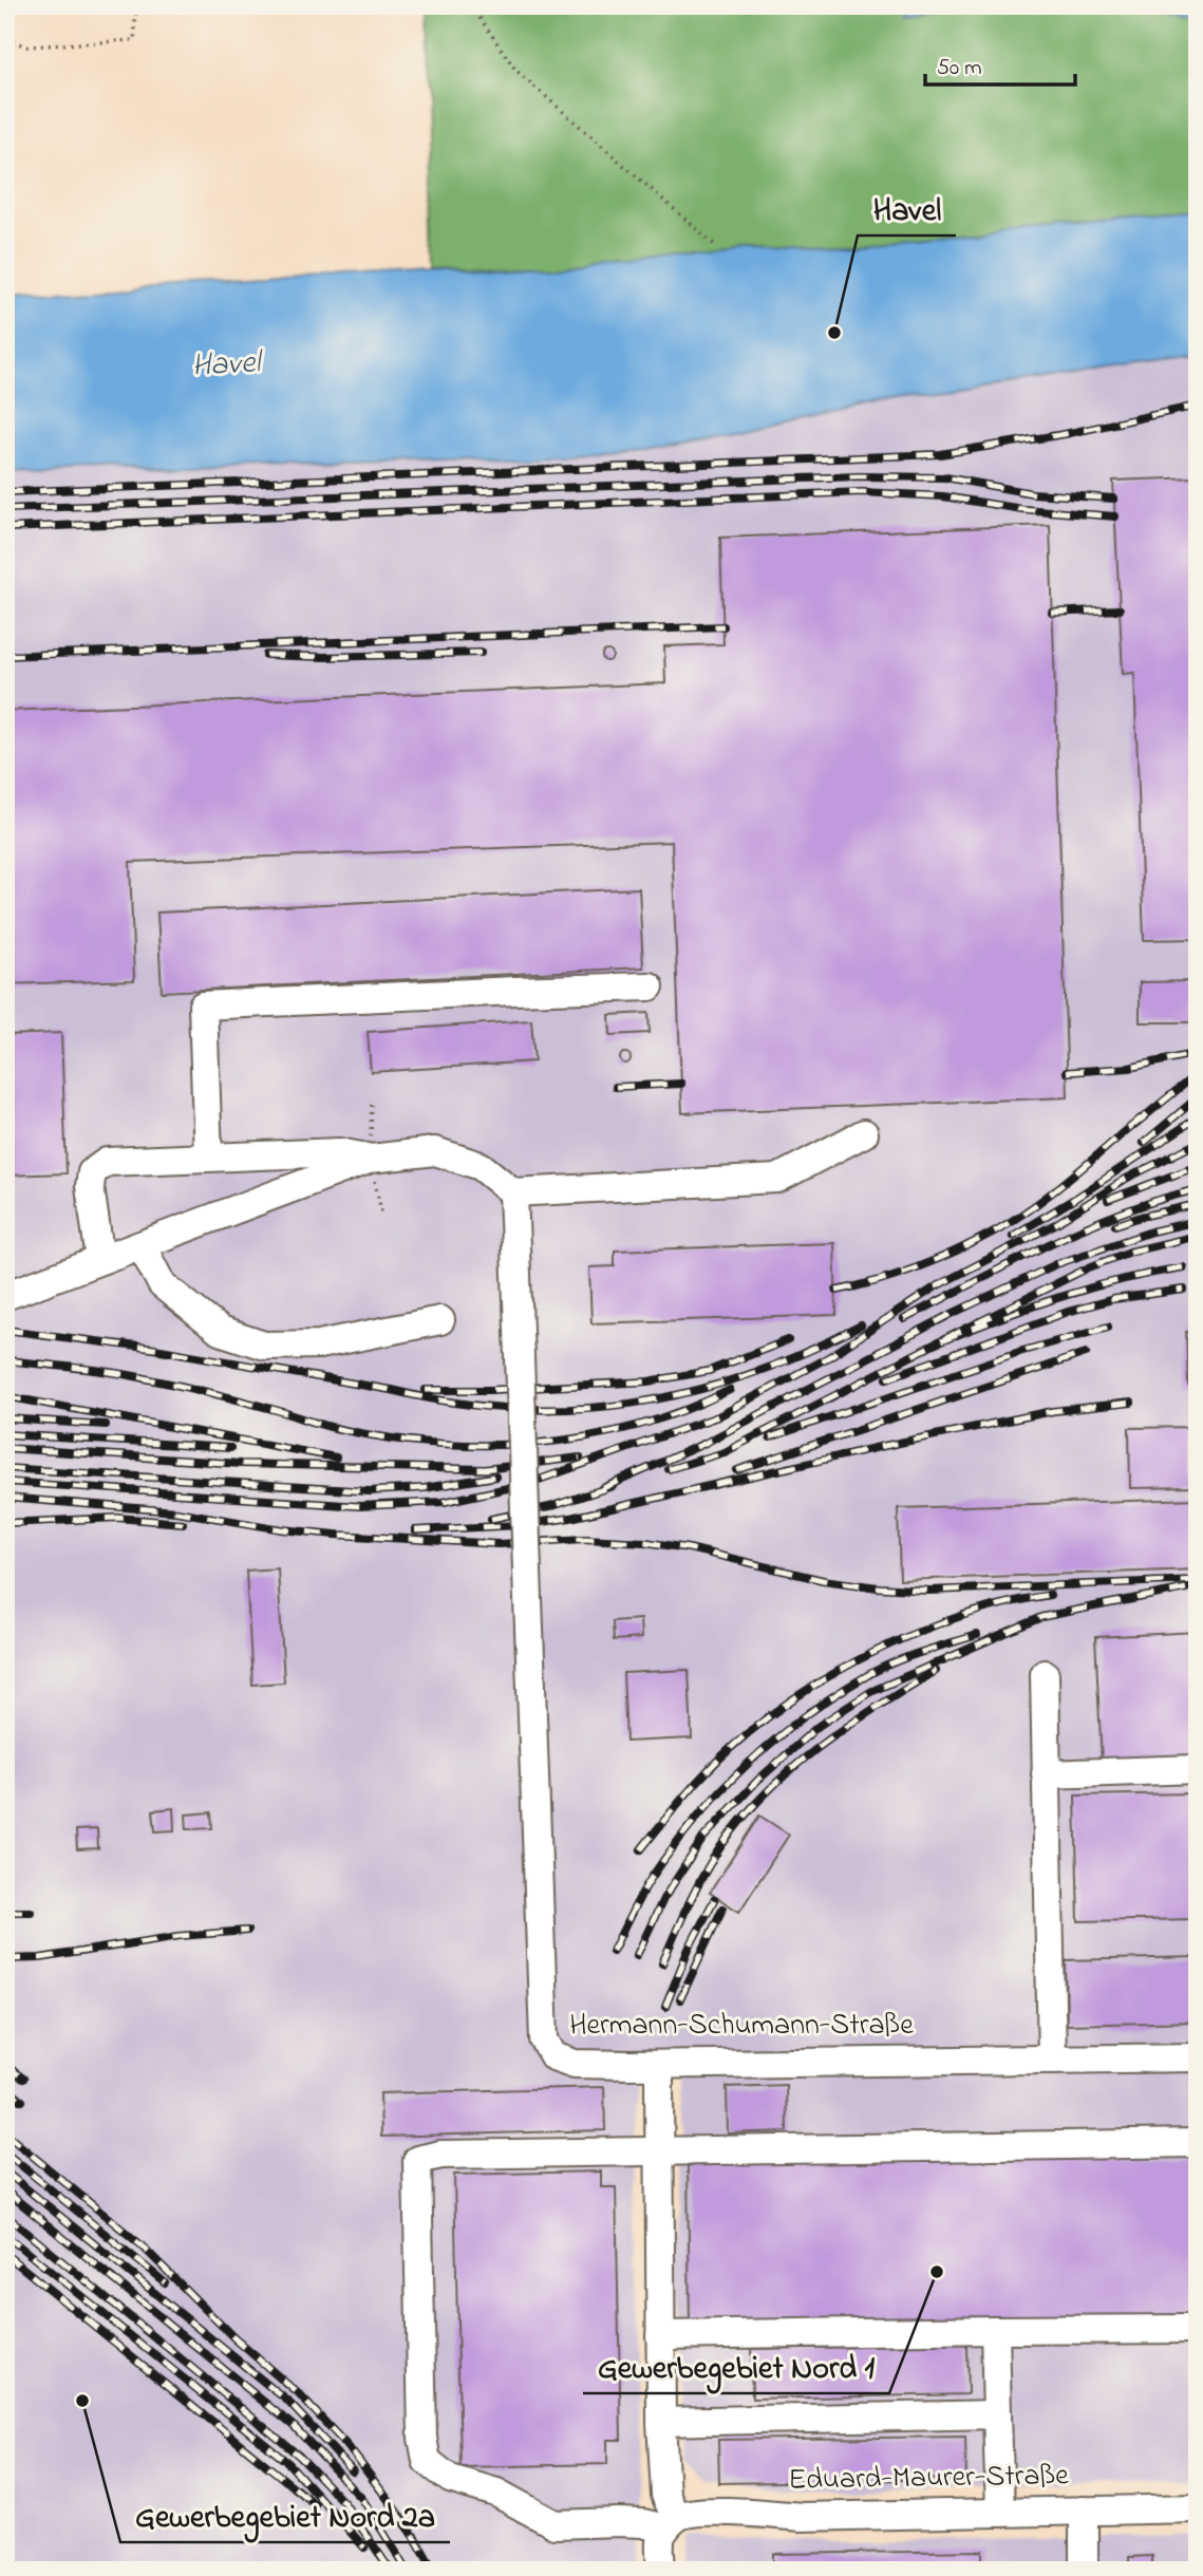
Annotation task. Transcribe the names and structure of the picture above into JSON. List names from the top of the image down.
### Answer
{
  "streets": {
    "street": ["Hermann-Schumann-Straße", "Eduard-Maurer-Straße"]
  },
  "water": ["Havel"],
  "places": ["Havel", "Gewerbegebiet Nord 1", "Gewerbegebiet Nord 2a"],
  "scale_bar": "50 m"
}
